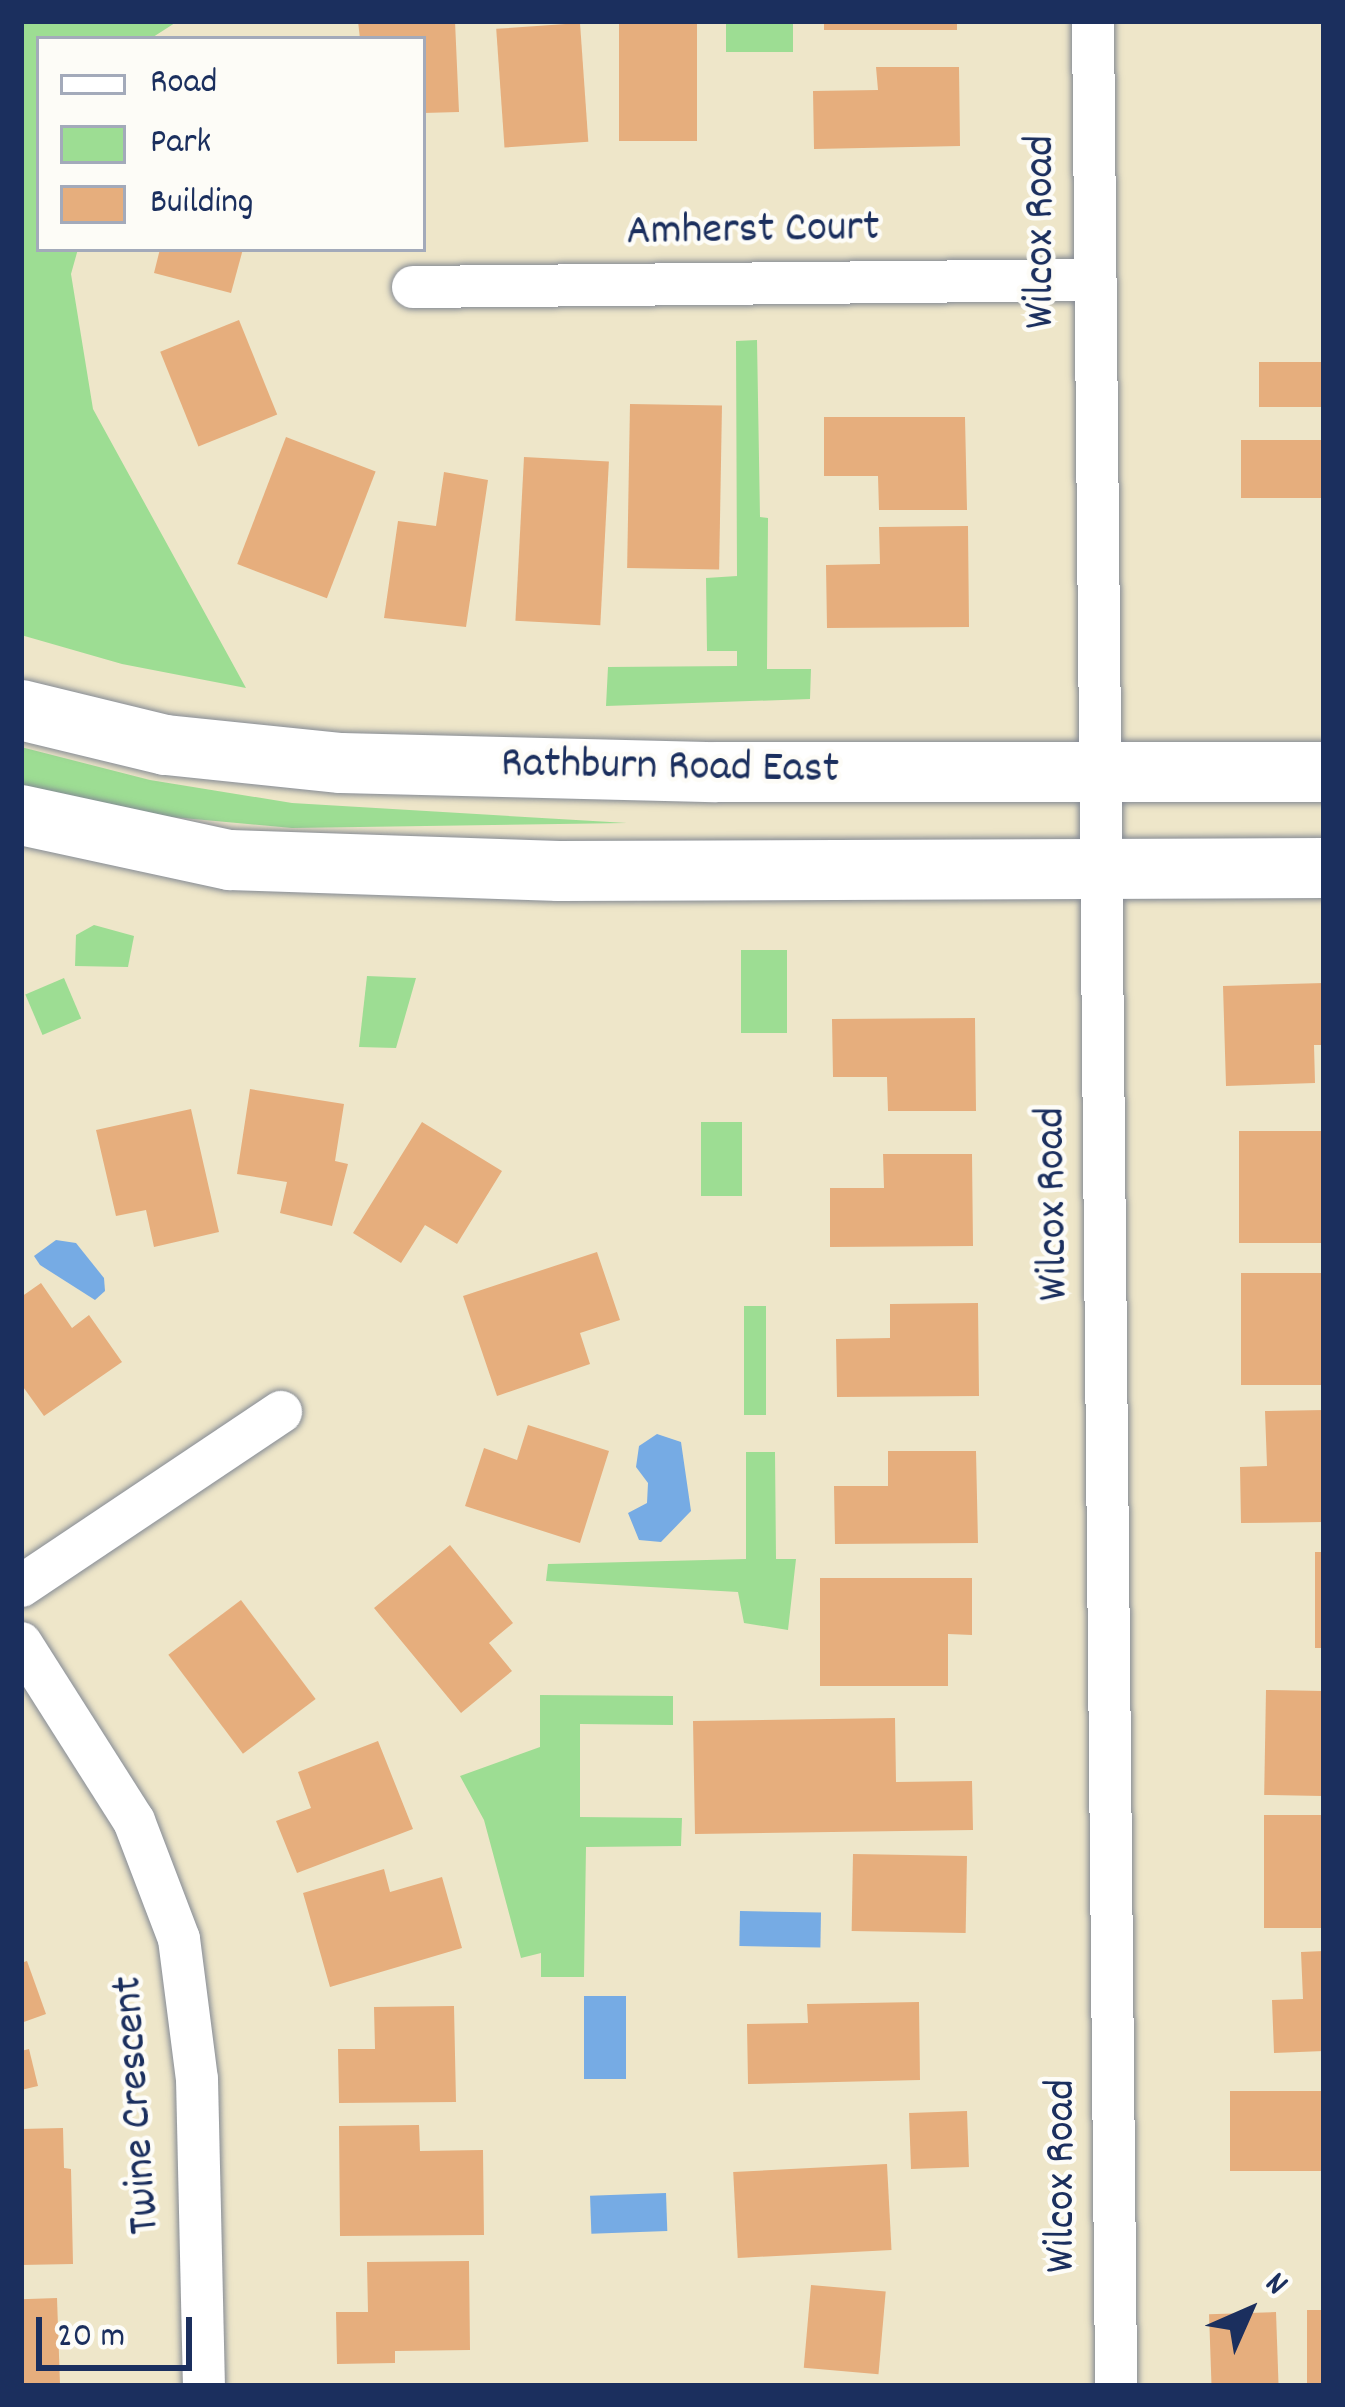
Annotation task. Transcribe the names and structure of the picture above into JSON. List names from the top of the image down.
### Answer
{
  "streets": {
    "street": [
      "Amherst Court",
      "Wilcox Road",
      "Rathburn Road East",
      "Twine Crescent"
    ]
  },
  "crossings": [
    ["Amherst Court", "Wilcox Road"],
    ["Wilcox Road", "Rathburn Road East"]
  ],
  "legend": ["Road", "Park", "Building"],
  "scale_bar": "20 m",
  "north": "top right"
}
